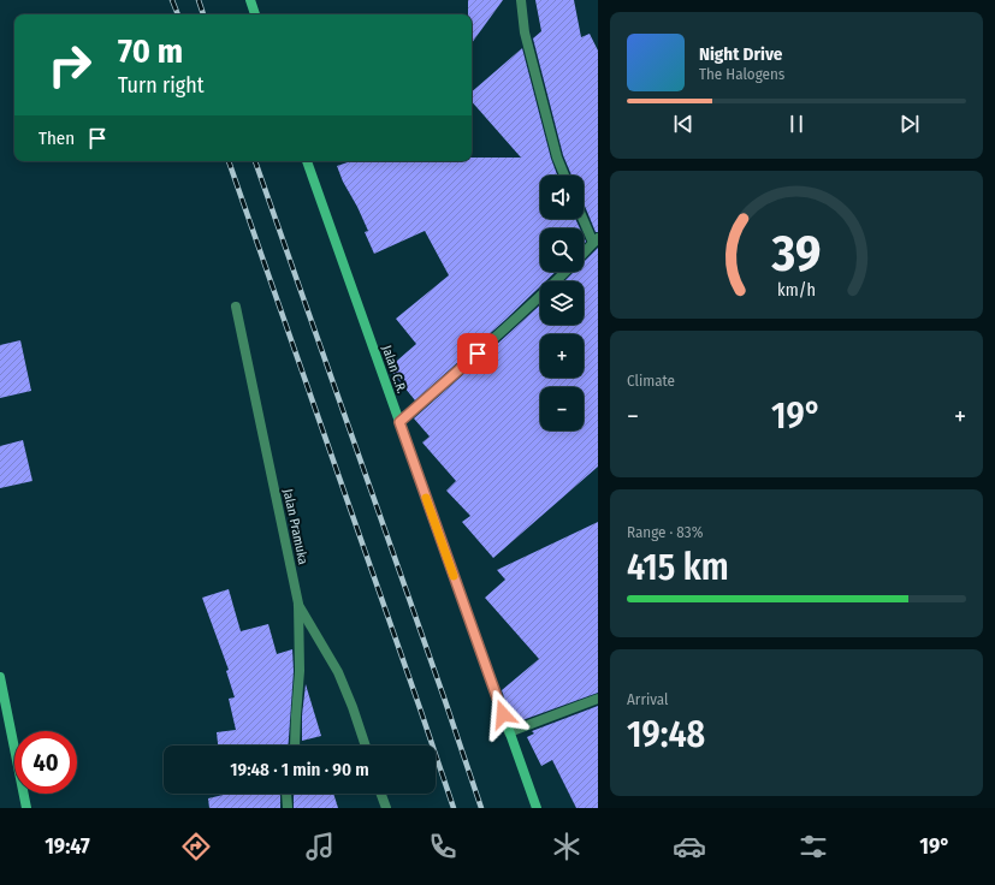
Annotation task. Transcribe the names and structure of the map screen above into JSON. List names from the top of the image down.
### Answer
{
  "streets": {
    "street": ["Jalan C.R.", "Jalan Pramuka"]
  },
  "page": {
    "turn": ["70 m", "Turn right"],
    "song": ["Night Drive", "The Halogens"],
    "then": "Then",
    "map_buttons": ["+", "−"],
    "tile": [
      "Climate",
      ["Range · 83%", "415 km"],
      ["Arrival", "19:48"]
    ],
    "heat": ["−", "19°", "+"],
    "limit": "40",
    "trip": "19:48 · 1 min · 90 m",
    "tabs": ["19:47", "19°"],
    "gauge": ["39", "km/h"]
  }
}
